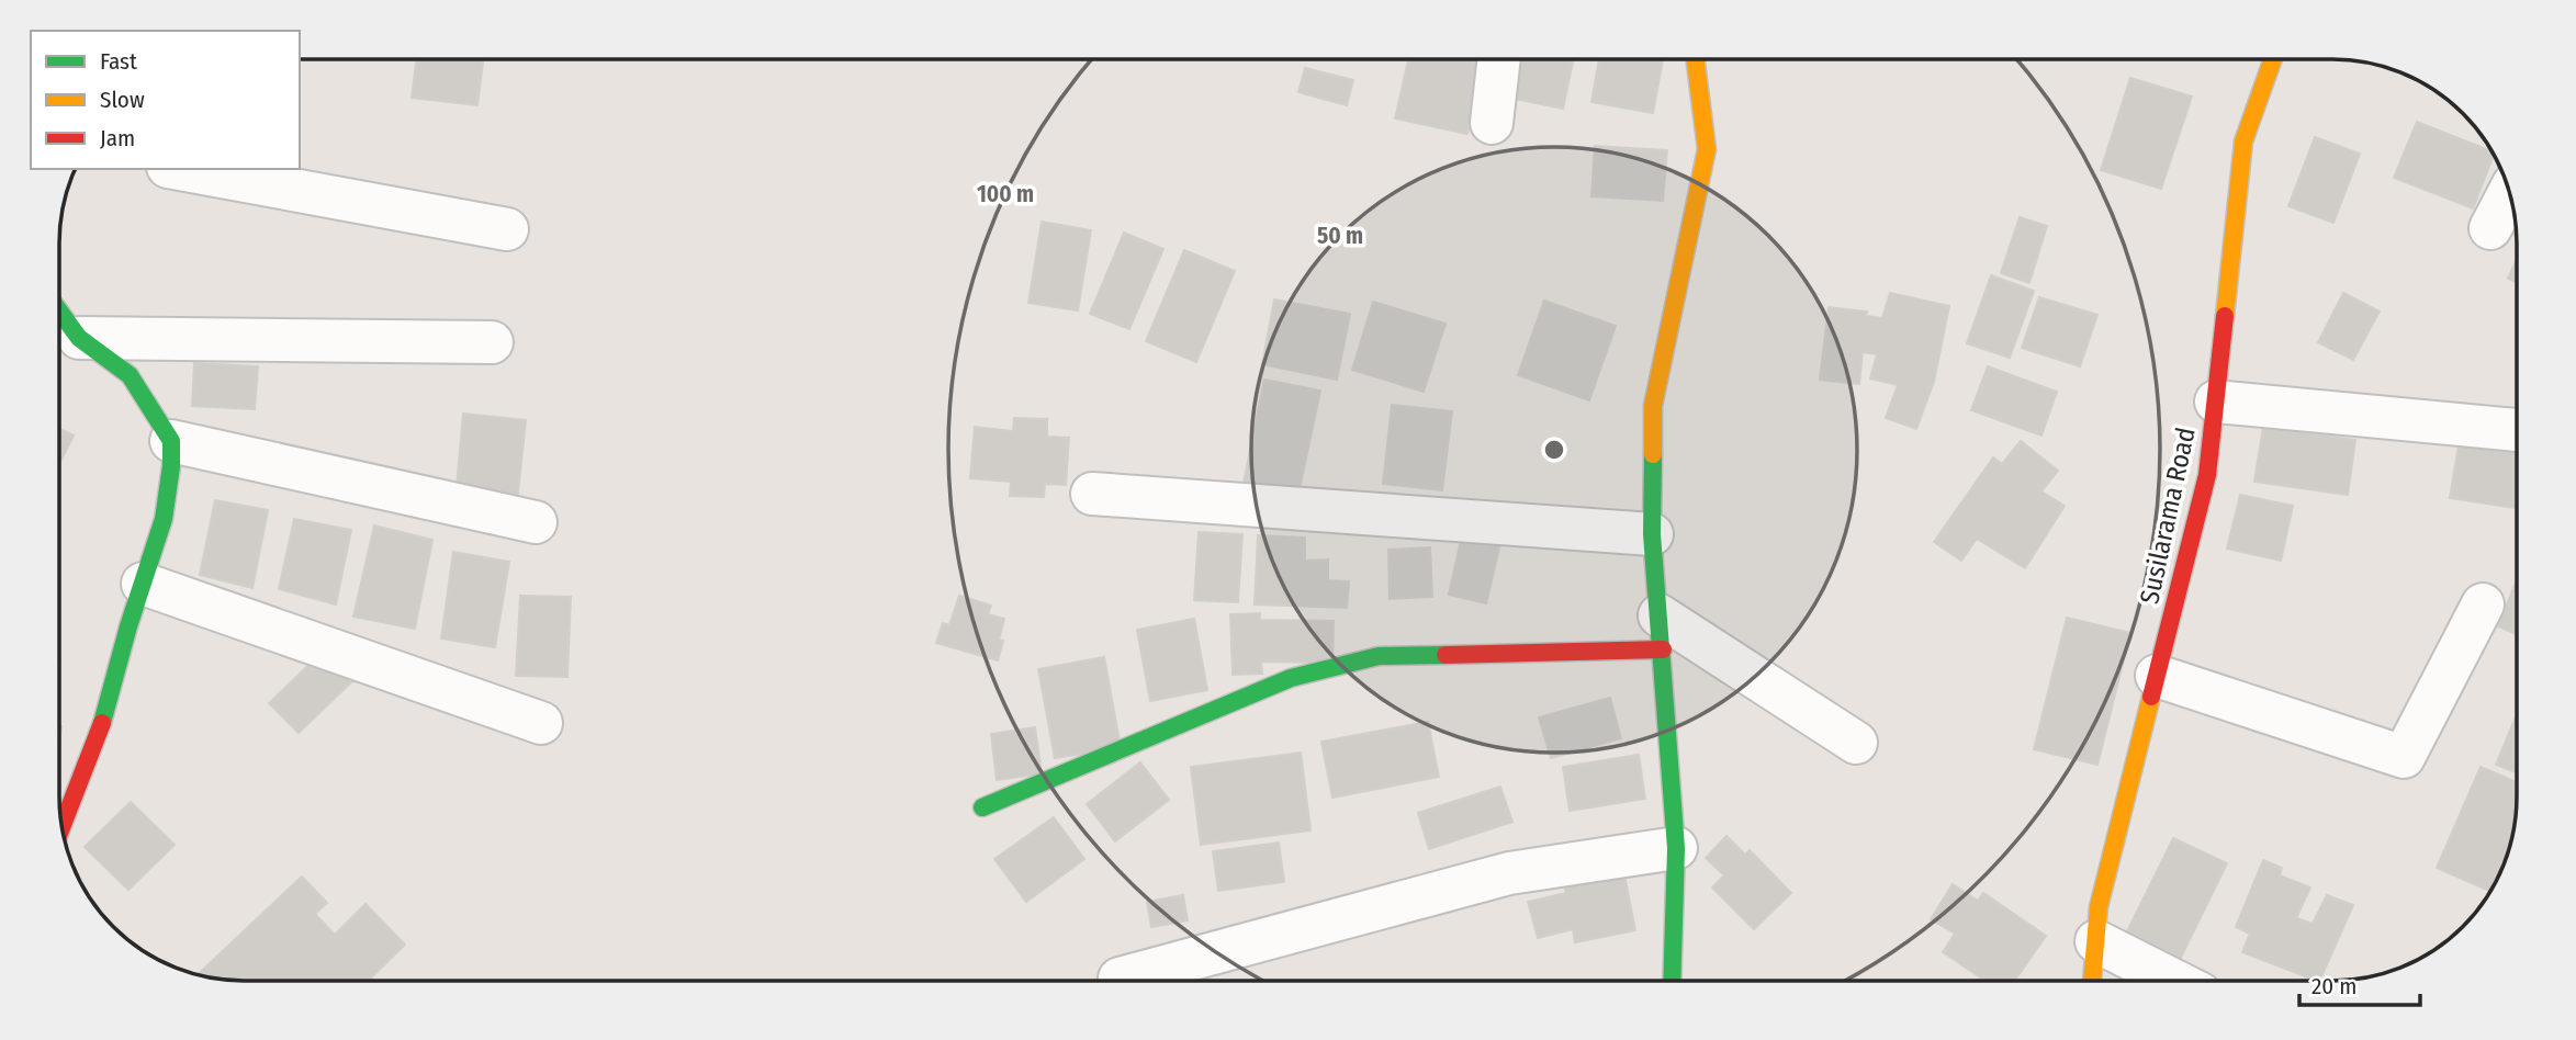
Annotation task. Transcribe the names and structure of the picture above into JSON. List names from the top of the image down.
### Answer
{
  "streets": {
    "street": ["Susilarama Road"]
  },
  "legend": ["Fast", "Slow", "Jam"],
  "scale_bar": "20 m",
  "rings": ["100 m", "50 m"]
}
